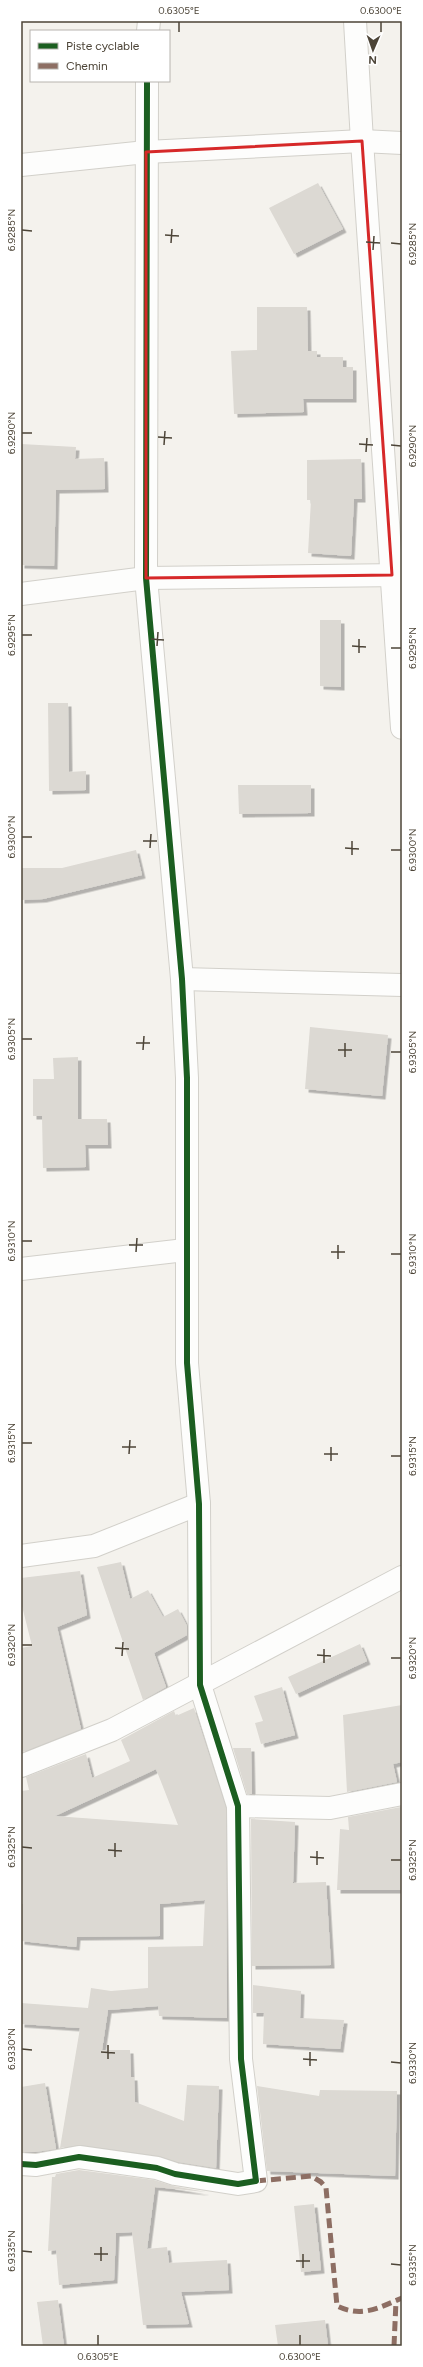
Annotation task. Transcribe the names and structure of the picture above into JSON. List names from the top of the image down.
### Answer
{
  "legend": ["Piste cyclable", "Chemin"],
  "north": "bottom",
  "coordinates": [
    "0.6305°E",
    "0.6300°E",
    "6.9285°N",
    "6.9290°N",
    "6.9295°N",
    "6.9300°N",
    "6.9305°N",
    "6.9310°N",
    "6.9315°N",
    "6.9320°N",
    "6.9325°N",
    "6.9330°N",
    "6.9335°N"
  ]
}
